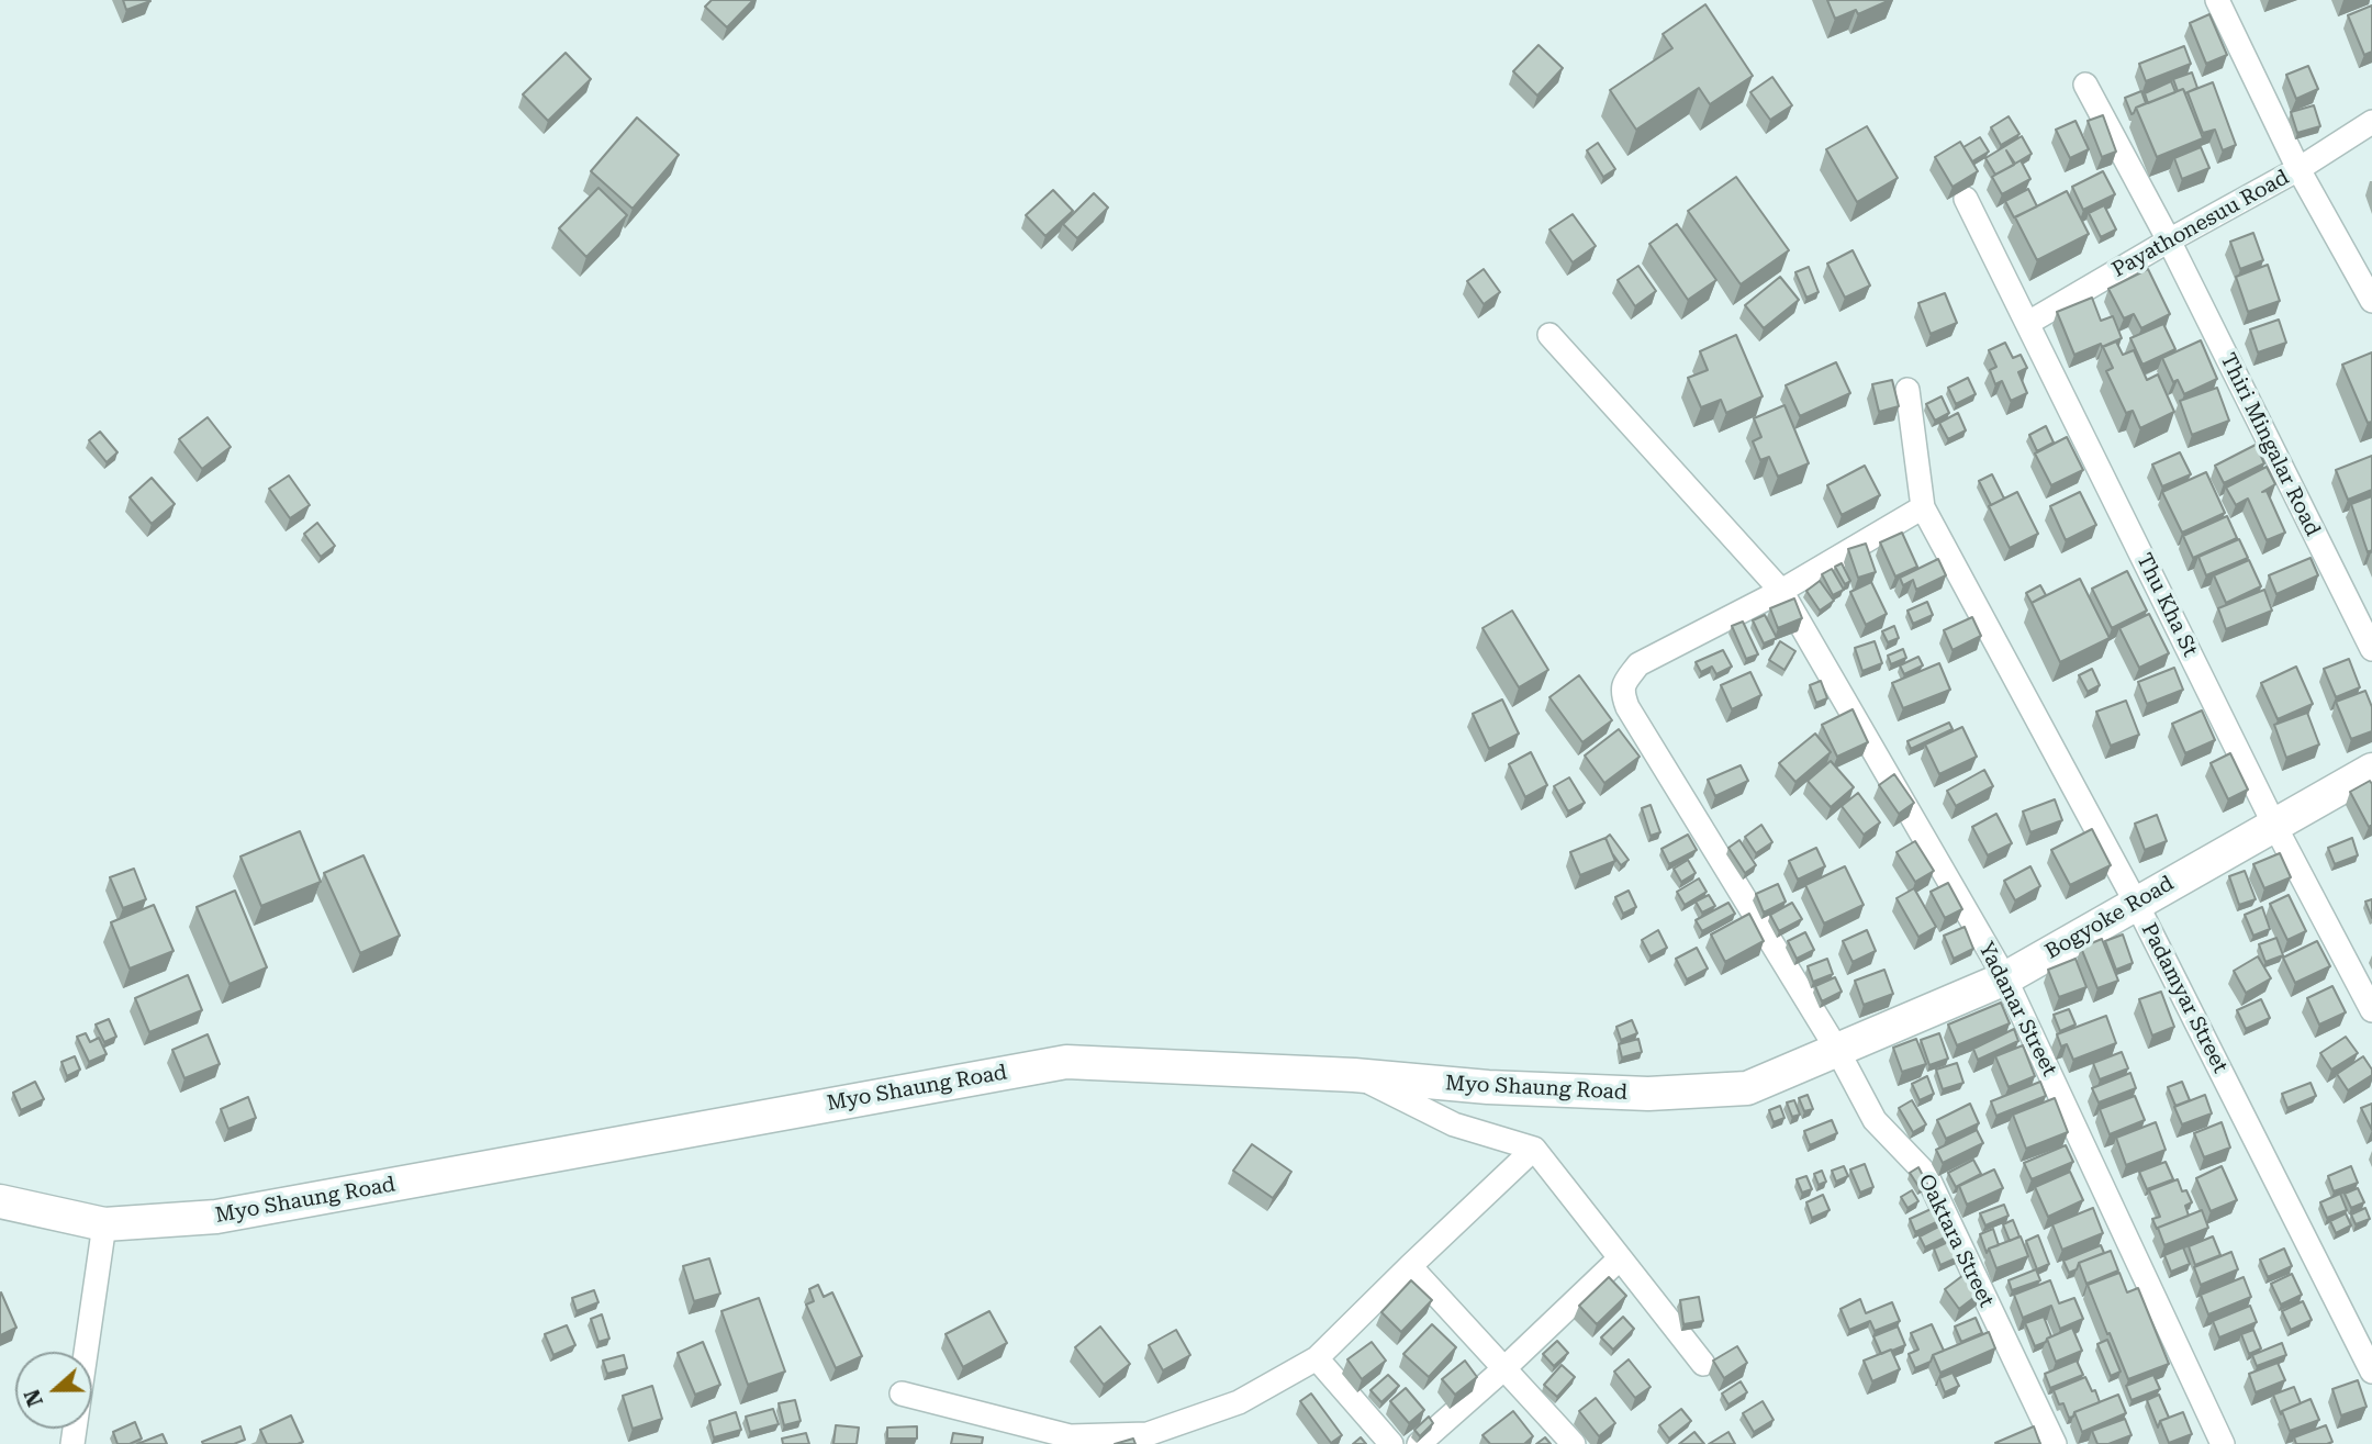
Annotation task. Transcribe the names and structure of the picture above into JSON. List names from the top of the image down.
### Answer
{
  "streets": {
    "street": [
      "Payathonesuu Road",
      "Thiri Mingalar Road",
      "Thu Kha St",
      "Bogyoke Road",
      "Padamyar Street",
      "Yadanar Street",
      "Myo Shaung Road",
      "Oaktara Street"
    ]
  },
  "crossings": [
    ["Payathonesuu Road", "Thiri Mingalar Road"],
    ["Payathonesuu Road", "Thu Kha St"],
    ["Thu Kha St", "Bogyoke Road"],
    ["Bogyoke Road", "Padamyar Street"],
    ["Bogyoke Road", "Yadanar Street"],
    ["Bogyoke Road", "Myo Shaung Road"],
    ["Bogyoke Road", "Oaktara Street"],
    ["Yadanar Street", "Oaktara Street"],
    ["Myo Shaung Road", "Oaktara Street"]
  ],
  "north": "left"
}
